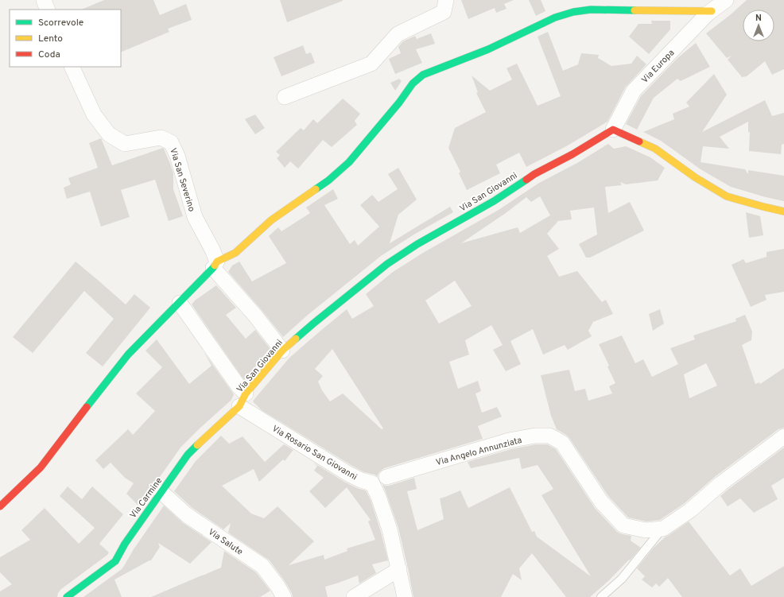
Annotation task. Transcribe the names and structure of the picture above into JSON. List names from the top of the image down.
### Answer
{
  "streets": {
    "street": [
      "Via Europa",
      "Via San Severino",
      "Via San Giovanni",
      "Via Angelo Annunziata",
      "Via Rosario San Giovanni",
      "Via Carmine",
      "Via Salute"
    ]
  },
  "crossings": [
    ["Via Europa", "Via San Giovanni"],
    ["Via San Severino", "Via San Giovanni"],
    ["Via San Giovanni", "Via Rosario San Giovanni"],
    ["Via San Giovanni", "Via Carmine"],
    ["Via Rosario San Giovanni", "Via Carmine"],
    ["Via Carmine", "Via Salute"]
  ],
  "legend": ["Scorrevole", "Lento", "Coda"],
  "north": "top"
}
